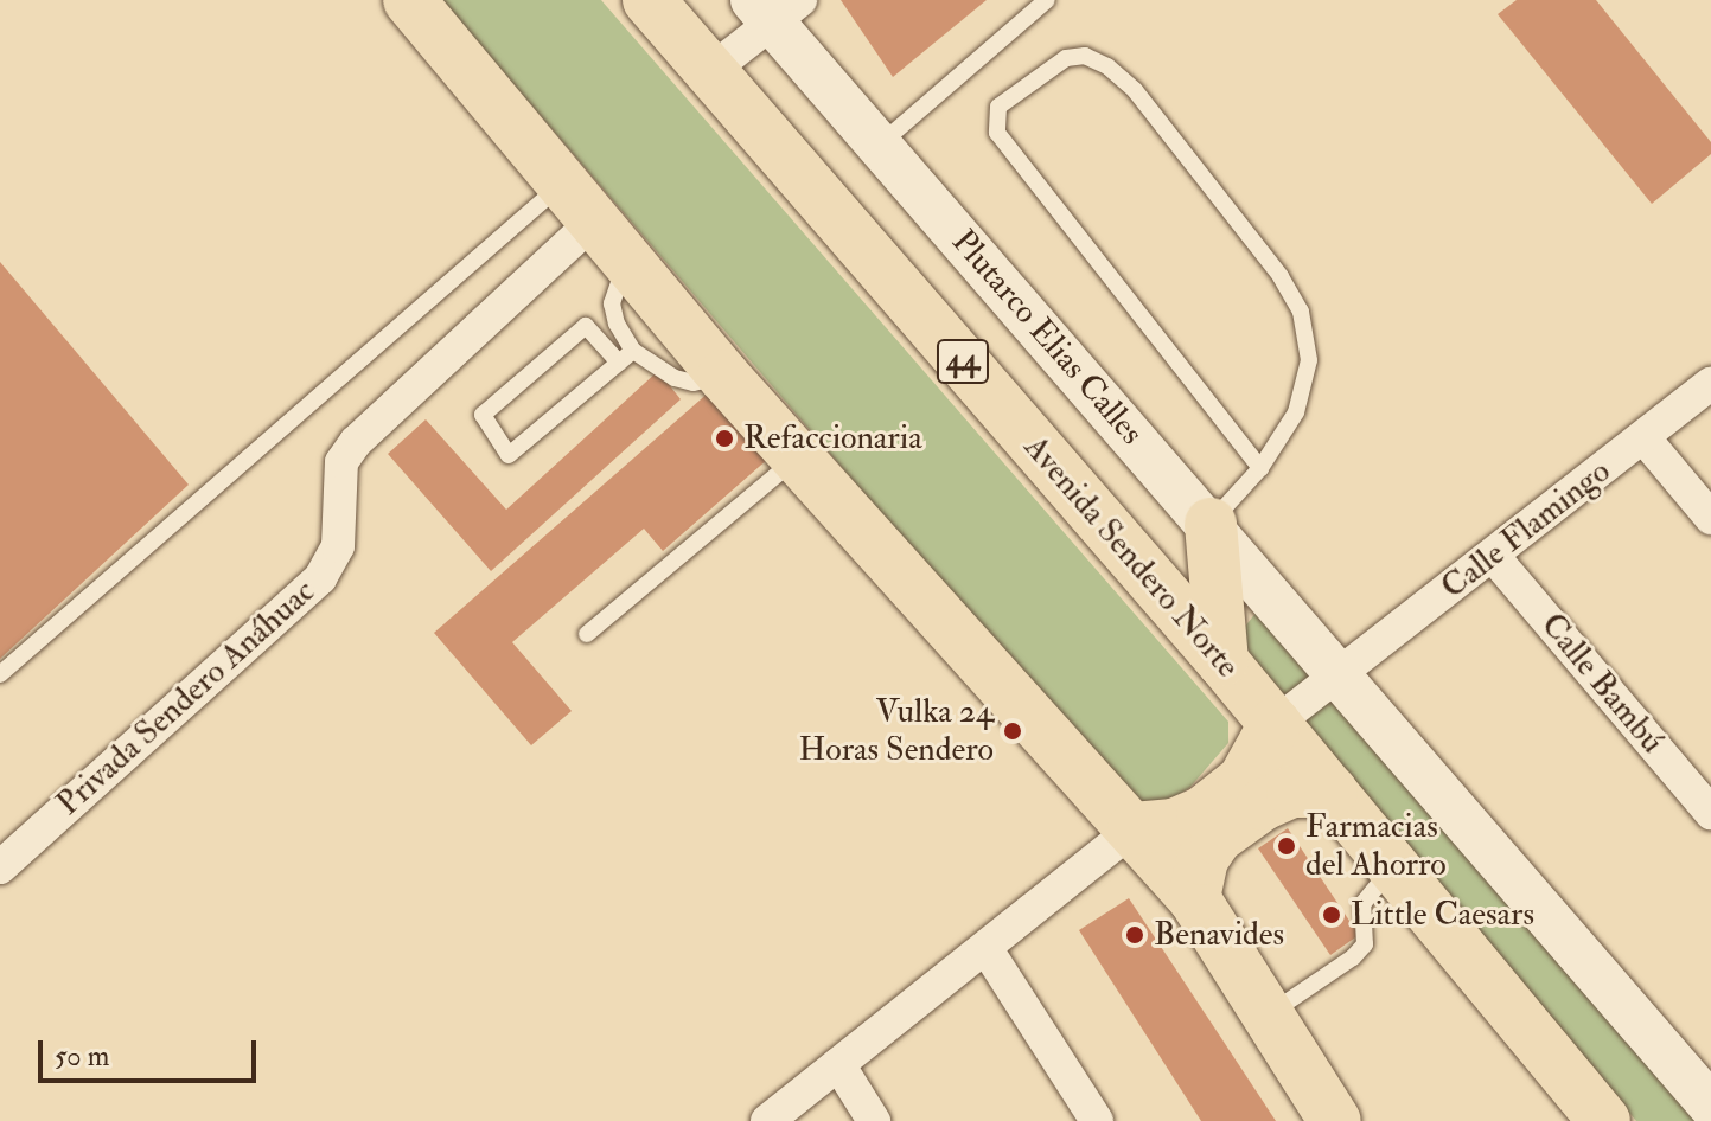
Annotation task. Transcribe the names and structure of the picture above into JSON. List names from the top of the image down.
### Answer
{
  "streets": {
    "main road": ["44", "Avenida Sendero Norte"],
    "street": [
      "Plutarco Elias Calles",
      "Calle Flamingo",
      "Calle Bambú",
      "Privada Sendero Anáhuac"
    ]
  },
  "crossings": [
    ["Plutarco Elias Calles", "Calle Flamingo"],
    ["Calle Flamingo", "Avenida Sendero Norte"],
    ["Calle Flamingo", "Calle Bambú"]
  ],
  "places": [
    "Refaccionaria",
    "Vulka 24 Horas Sendero",
    "Farmacias del Ahorro",
    "Little Caesars",
    "Benavides"
  ],
  "scale_bar": "50 m"
}
